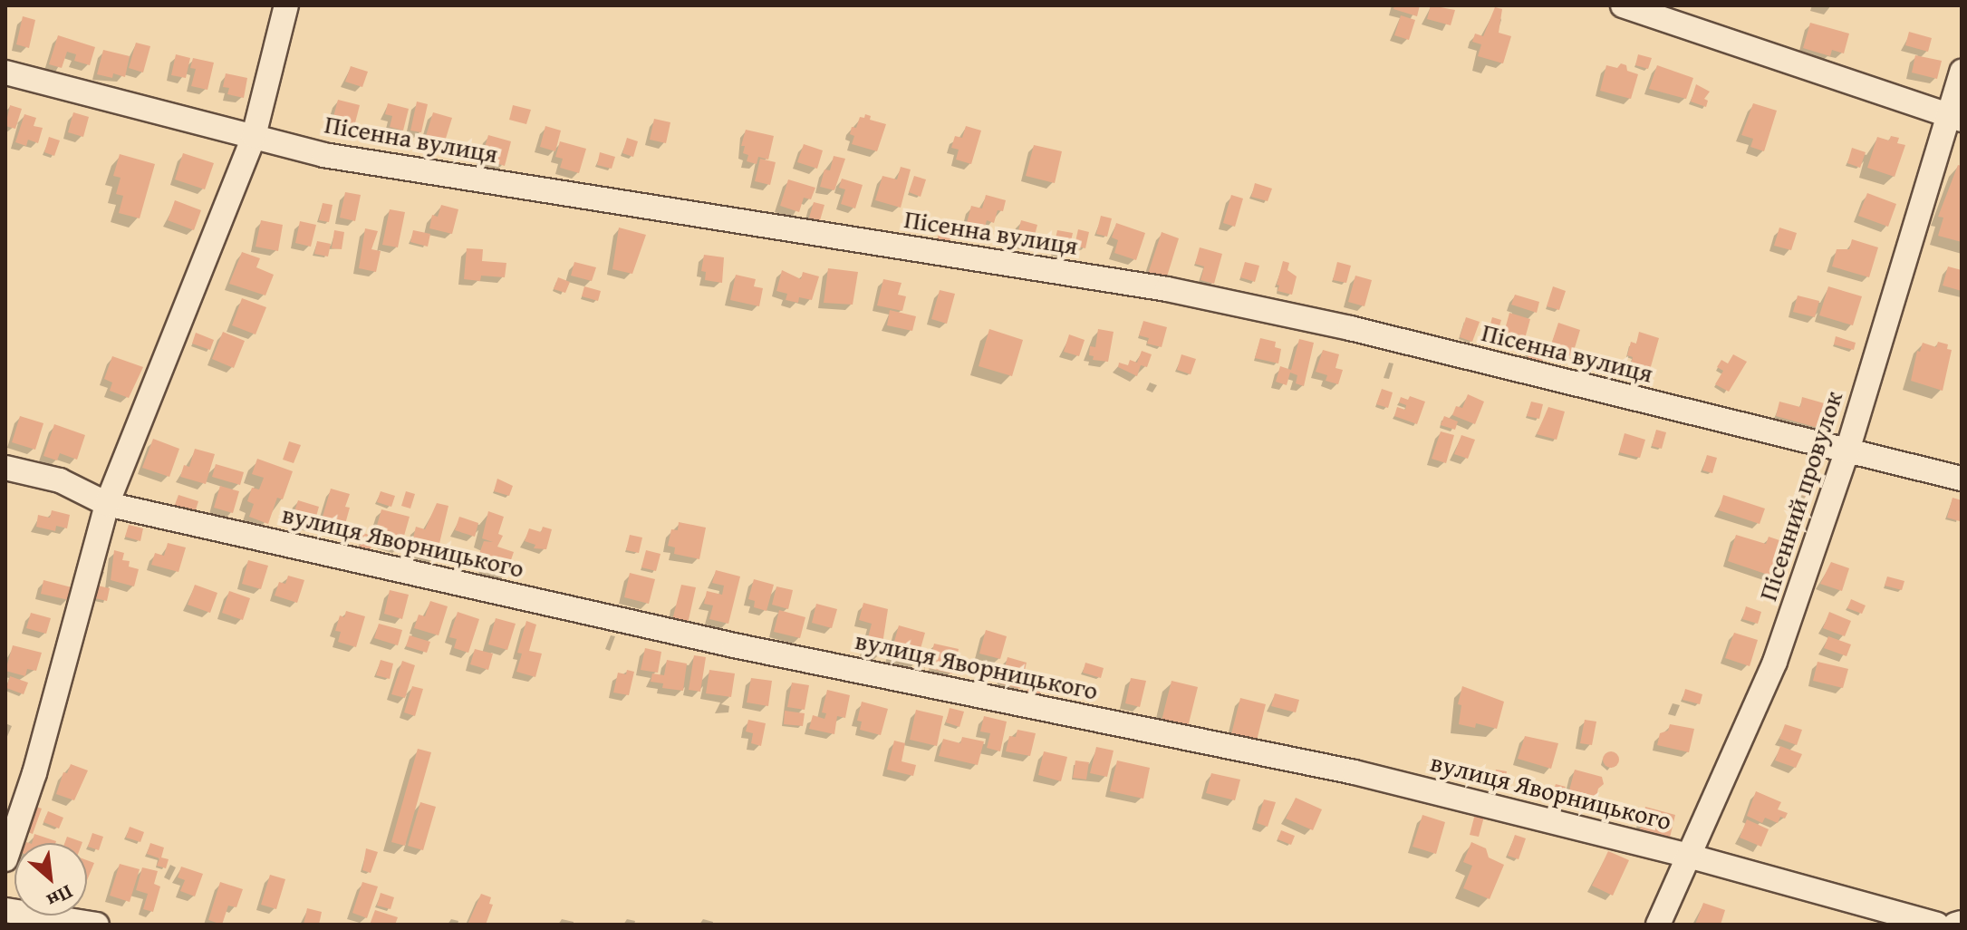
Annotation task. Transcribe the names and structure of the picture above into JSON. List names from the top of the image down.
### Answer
{
  "streets": {
    "street": ["Пісенна вулиця", "Пісенний провулок", "вулиця Яворницького"]
  },
  "crossings": [
    ["Пісенна вулиця", "Пісенний провулок"],
    ["Пісенний провулок", "вулиця Яворницького"]
  ],
  "north": "bottom right"
}
